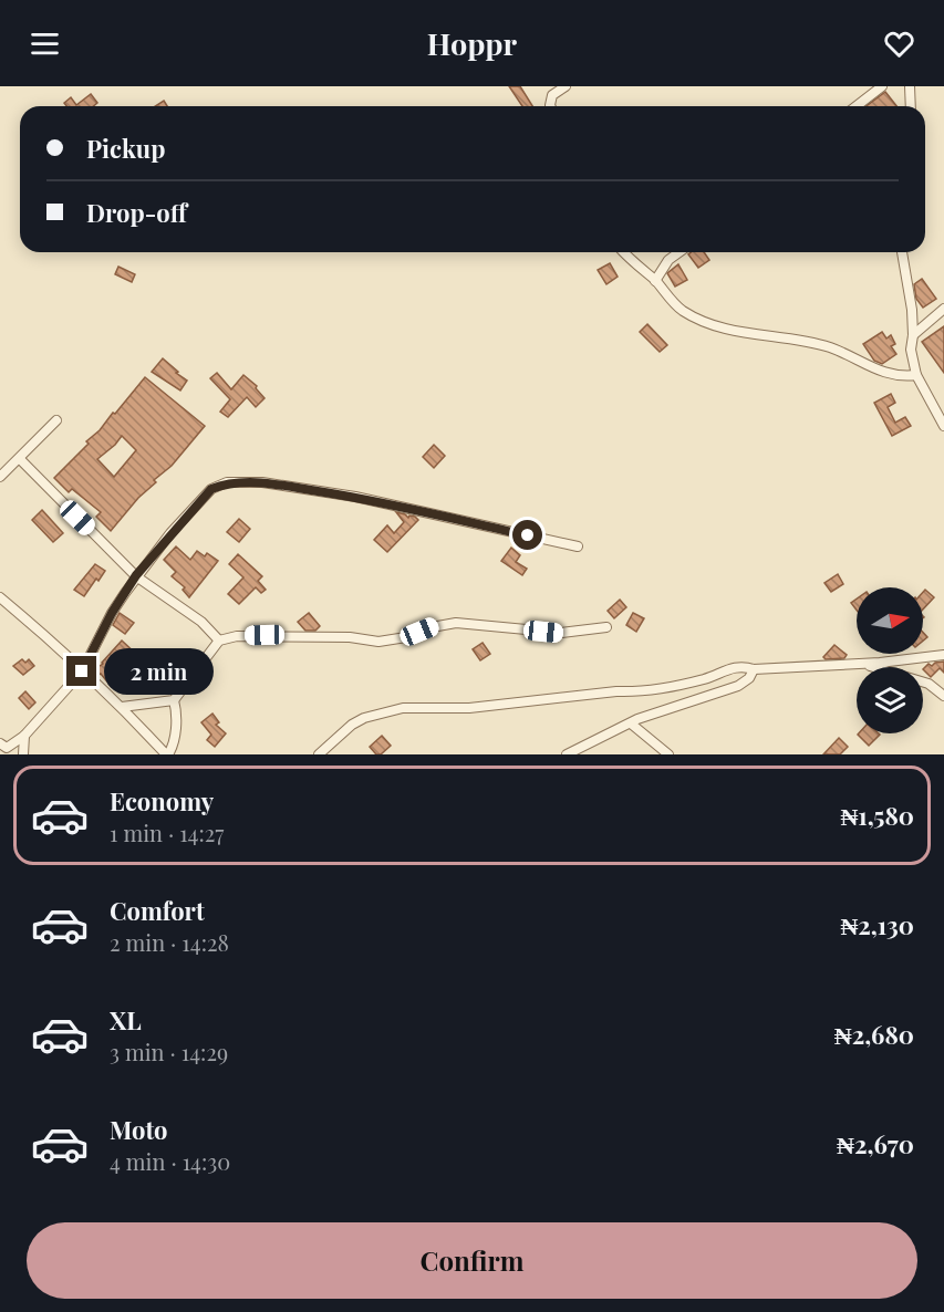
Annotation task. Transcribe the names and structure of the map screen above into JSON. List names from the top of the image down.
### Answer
{
  "north": "right",
  "page": {
    "header": "Hoppr",
    "banner": ["Pickup", "Drop-off"],
    "bubble": "2 min",
    "list": [
      {
        "name": "Economy",
        "note": "1 min · 14:27",
        "value": "₦1,580"
      },
      {
        "name": "Comfort",
        "note": "2 min · 14:28",
        "value": "₦2,130"
      },
      {
        "name": "XL",
        "note": "3 min · 14:29",
        "value": "₦2,680"
      },
      {
        "name": "Moto",
        "note": "4 min · 14:30",
        "value": "₦2,670"
      }
    ],
    "buttons": "Confirm"
  }
}
